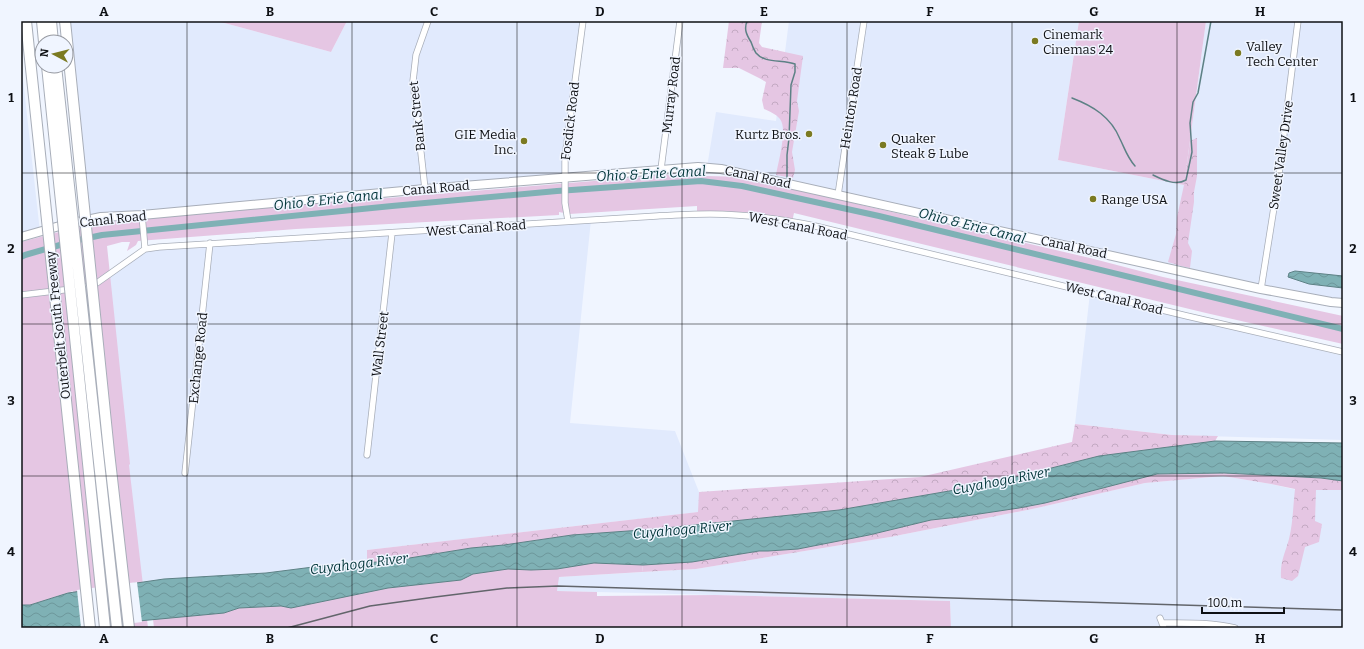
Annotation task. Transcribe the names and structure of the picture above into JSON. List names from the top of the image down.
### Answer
{
  "streets": {
    "highway": ["Outerbelt South Freeway"],
    "main road": ["Canal Road"],
    "street": [
      "Murray Road",
      "Heinton Road",
      "Bank Street",
      "Fosdick Road",
      "Sweet Valley Drive",
      "West Canal Road",
      "Wall Street",
      "Exchange Road"
    ]
  },
  "crossings": [
    ["Murray Road", "Canal Road"],
    ["Heinton Road", "Canal Road"],
    ["Bank Street", "Canal Road"],
    ["Fosdick Road", "Canal Road"],
    ["Fosdick Road", "West Canal Road"],
    ["Sweet Valley Drive", "Canal Road"],
    ["West Canal Road", "Wall Street"],
    ["West Canal Road", "Exchange Road"]
  ],
  "water": ["Ohio & Erie Canal", "Cuyahoga River"],
  "places": [
    "Cinemark Cinemas 24",
    "Valley Tech Center",
    "Kurtz Bros.",
    "GIE Media Inc.",
    "Quaker Steak & Lube",
    "Range USA"
  ],
  "scale_bar": "100 m",
  "north": "left",
  "grid": {
    "columns": [
      "A",
      "B",
      "C",
      "D",
      "E",
      "F",
      "G",
      "H"
    ],
    "rows": [
      "1",
      "2",
      "3",
      "4"
    ]
  }
}
